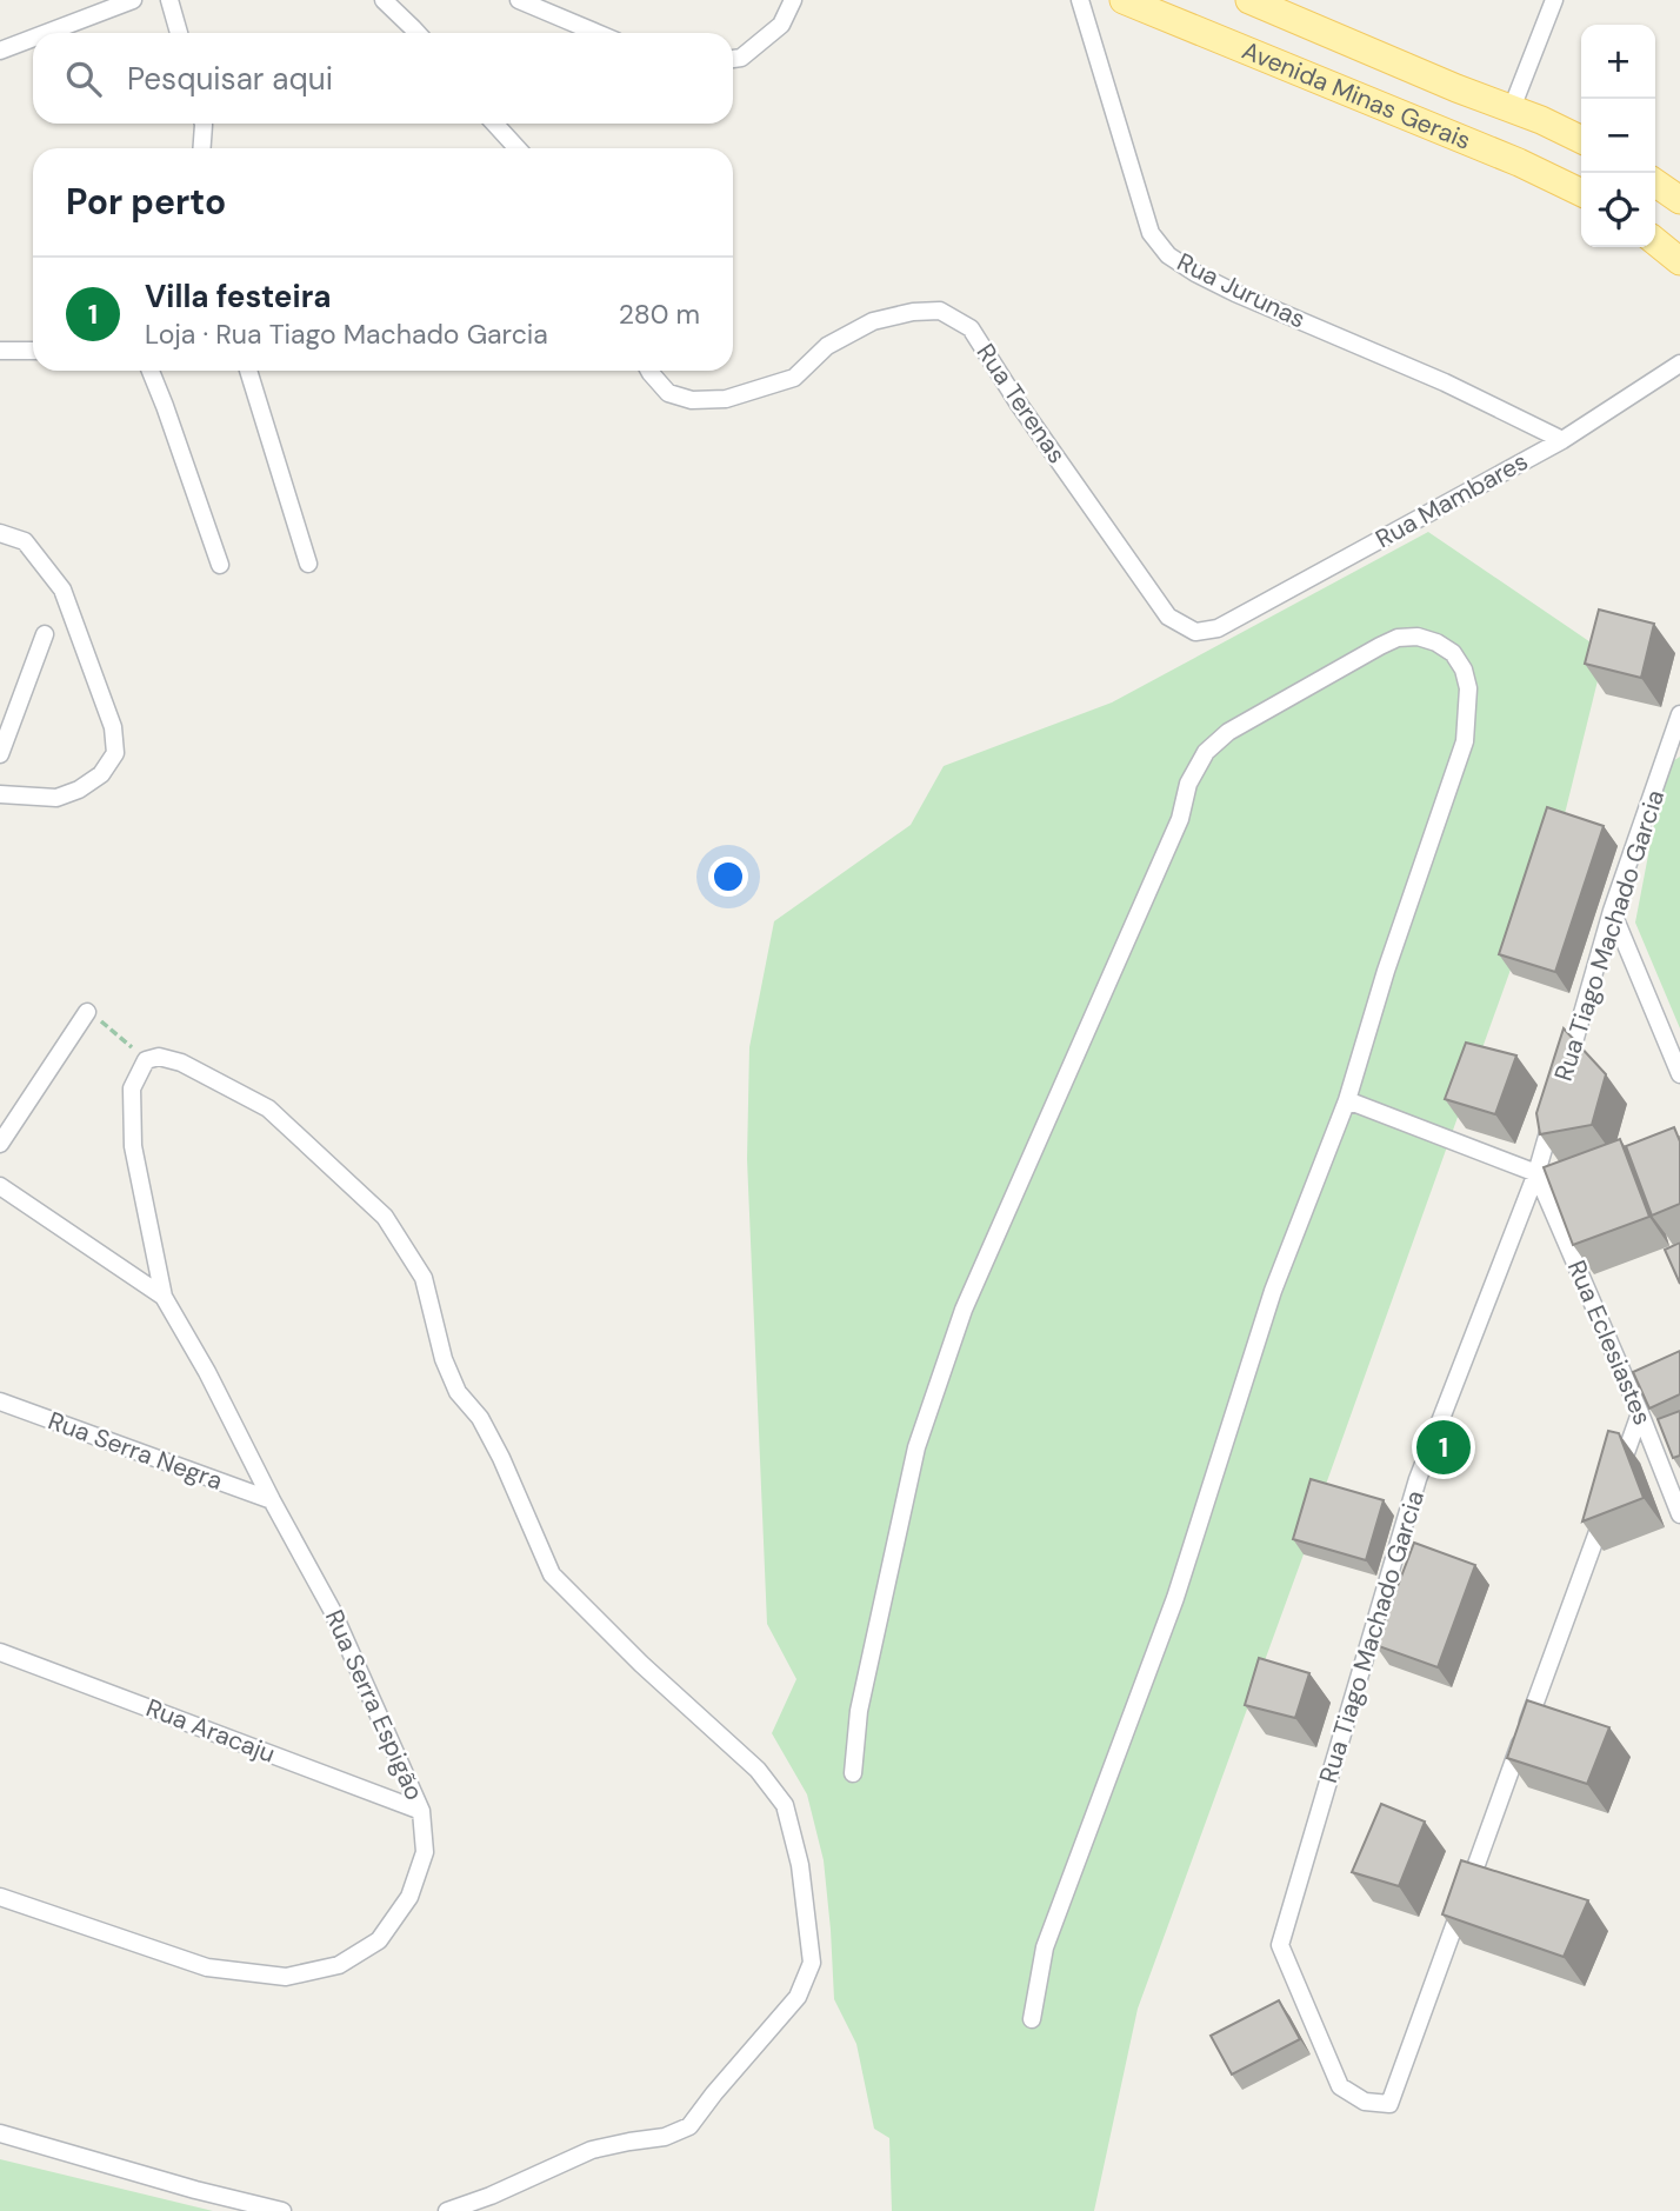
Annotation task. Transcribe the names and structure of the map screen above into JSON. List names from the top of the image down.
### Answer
{
  "streets": {
    "main road": ["Avenida Minas Gerais"],
    "street": [
      "Rua Jurunas",
      "Rua Terenas",
      "Rua Mambares",
      "Rua Tiago Machado Garcia",
      "Rua Eclesiastes",
      "Rua Serra Negra",
      "Rua Serra Espigão",
      "Rua Aracaju"
    ]
  },
  "crossings": [
    ["Rua Jurunas", "Rua Mambares"],
    ["Rua Terenas", "Rua Mambares"],
    ["Rua Tiago Machado Garcia", "Rua Eclesiastes"],
    ["Rua Serra Negra", "Rua Serra Espigão"],
    ["Rua Serra Espigão", "Rua Aracaju"]
  ],
  "page": {
    "map_buttons": ["+", "−"],
    "search": "Pesquisar aqui",
    "heading": "Por perto",
    "list": [
      {
        "mark": "1",
        "name": "Villa festeira",
        "note": "Loja · Rua Tiago Machado Garcia",
        "value": "280 m"
      }
    ],
    "pins": "1"
  }
}
